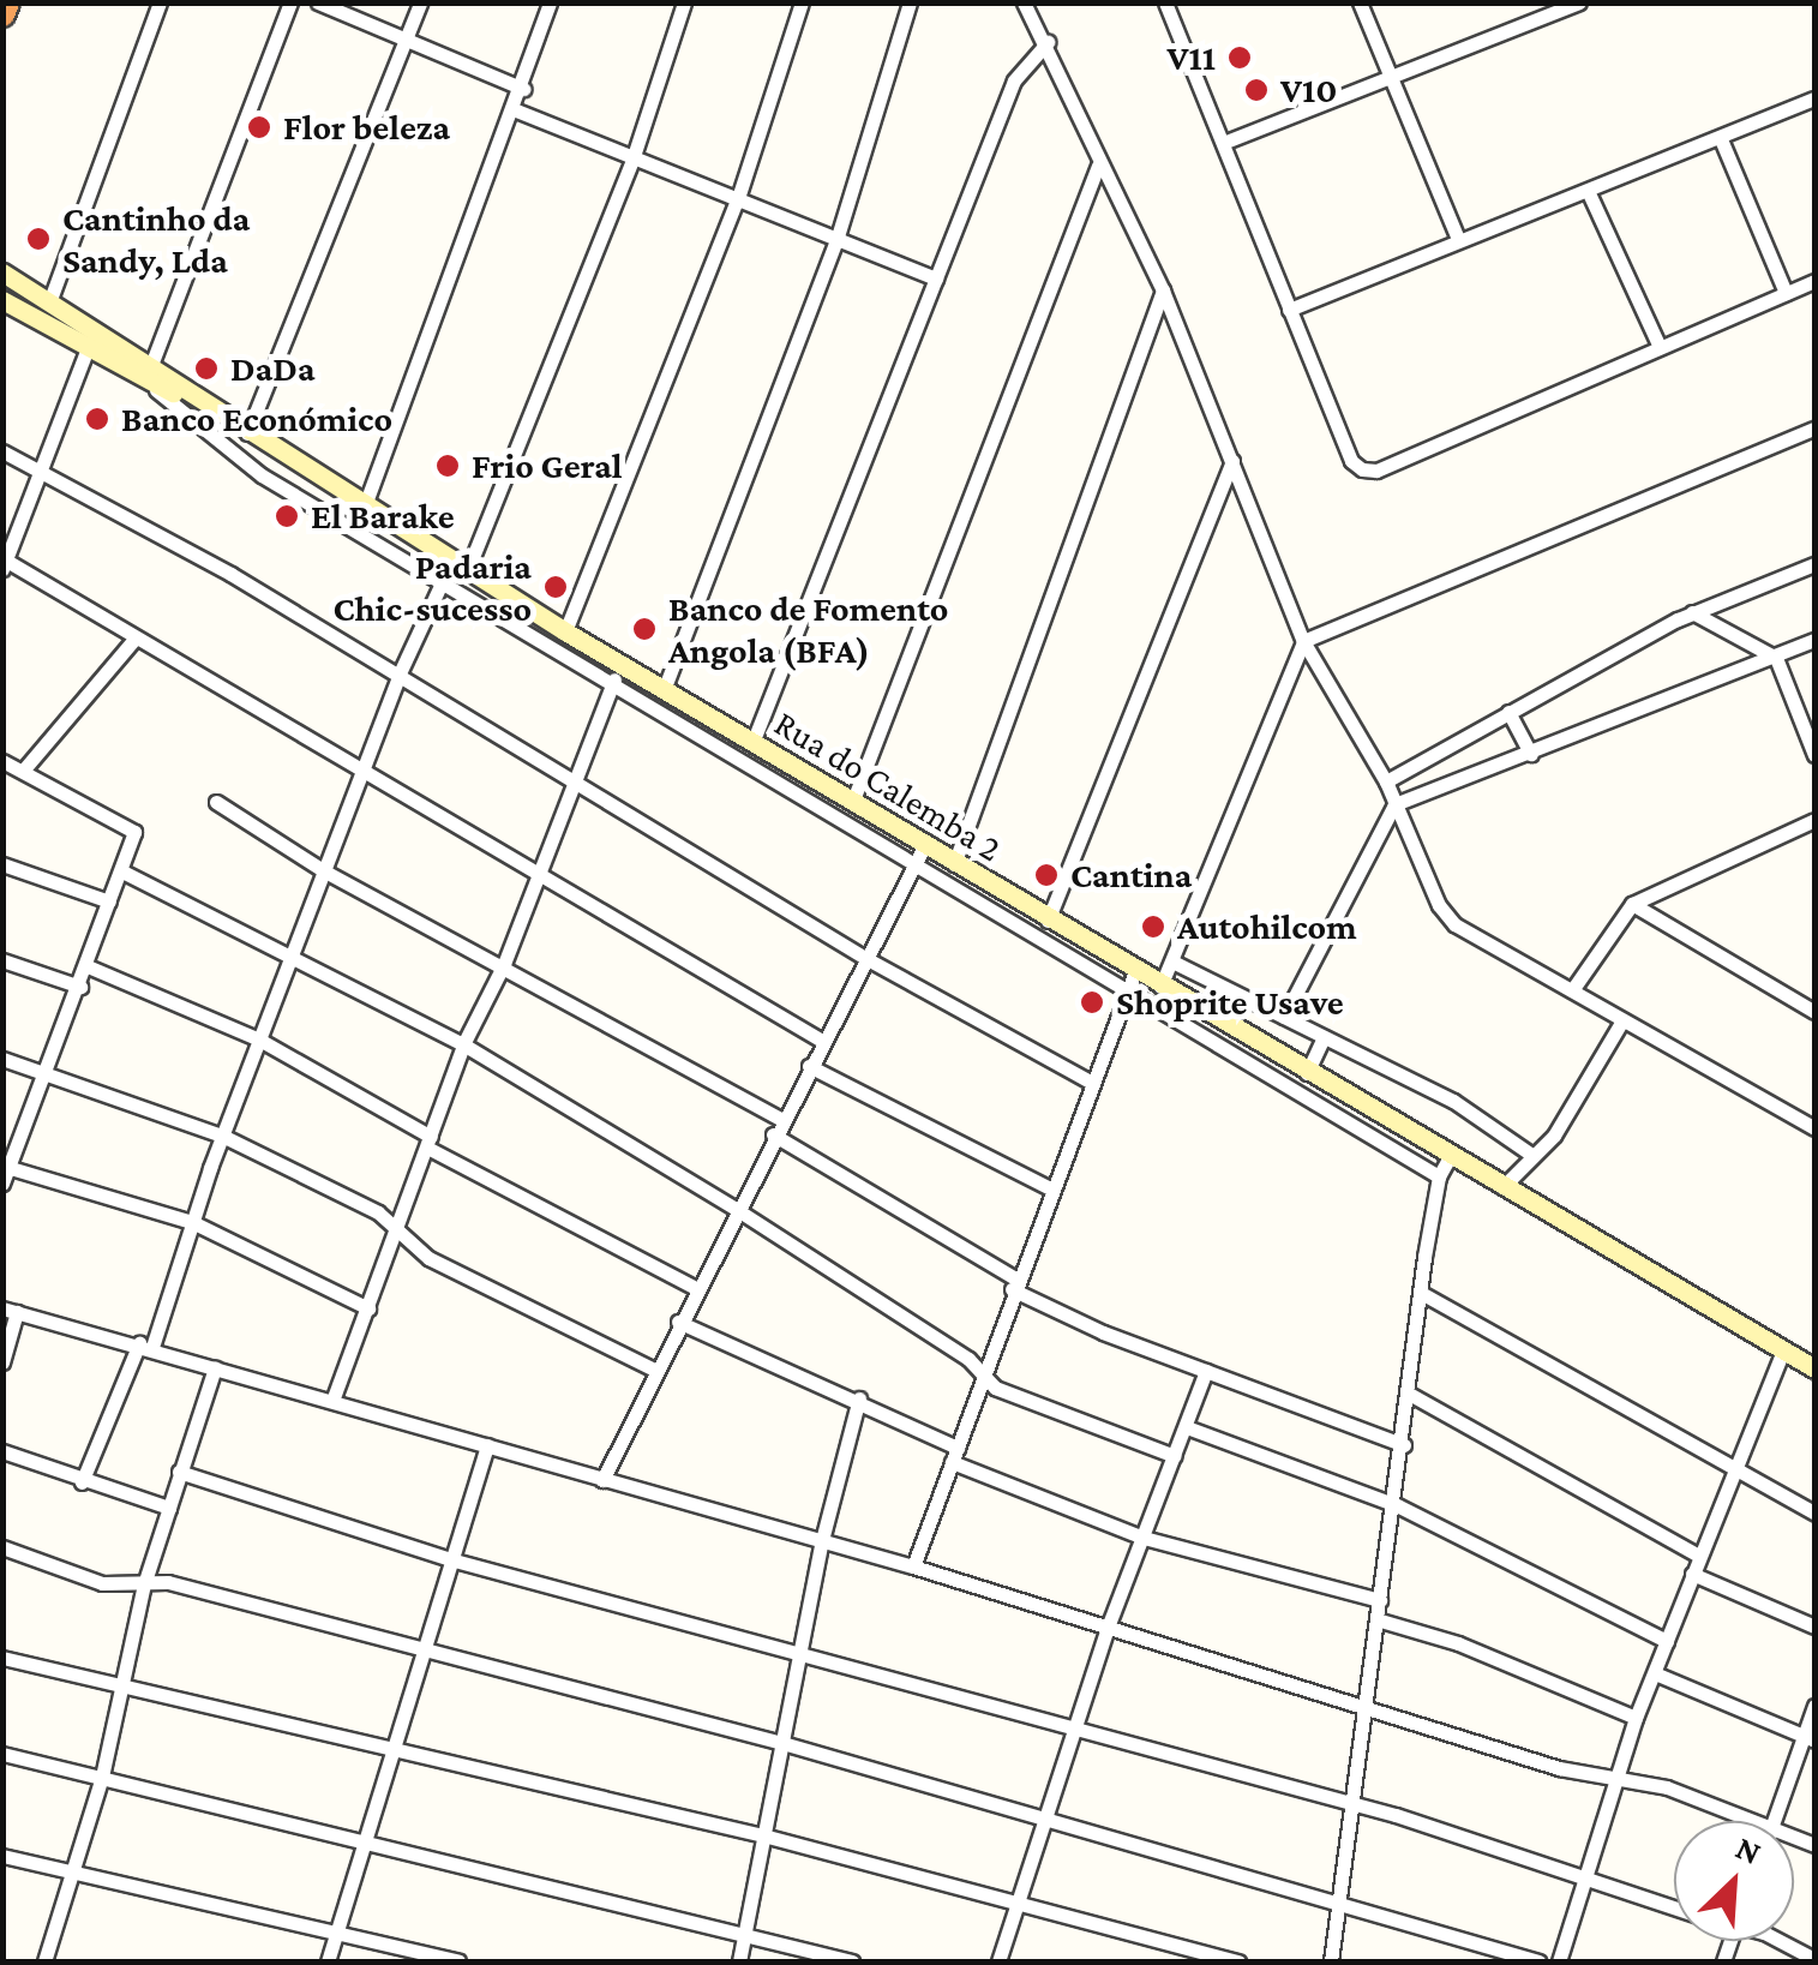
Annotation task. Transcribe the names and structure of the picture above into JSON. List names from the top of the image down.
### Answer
{
  "streets": {
    "main road": ["Rua do Calemba 2"]
  },
  "places": [
    "V11",
    "V10",
    "Flor beleza",
    "Cantinho da Sandy, Lda",
    "DaDa",
    "Banco Económico",
    "Frio Geral",
    "El Barake",
    "Padaria Chic-sucesso",
    "Banco de Fomento Angola (BFA)",
    "Cantina",
    "Autohilcom",
    "Shoprite Usave"
  ],
  "north": "top right"
}
